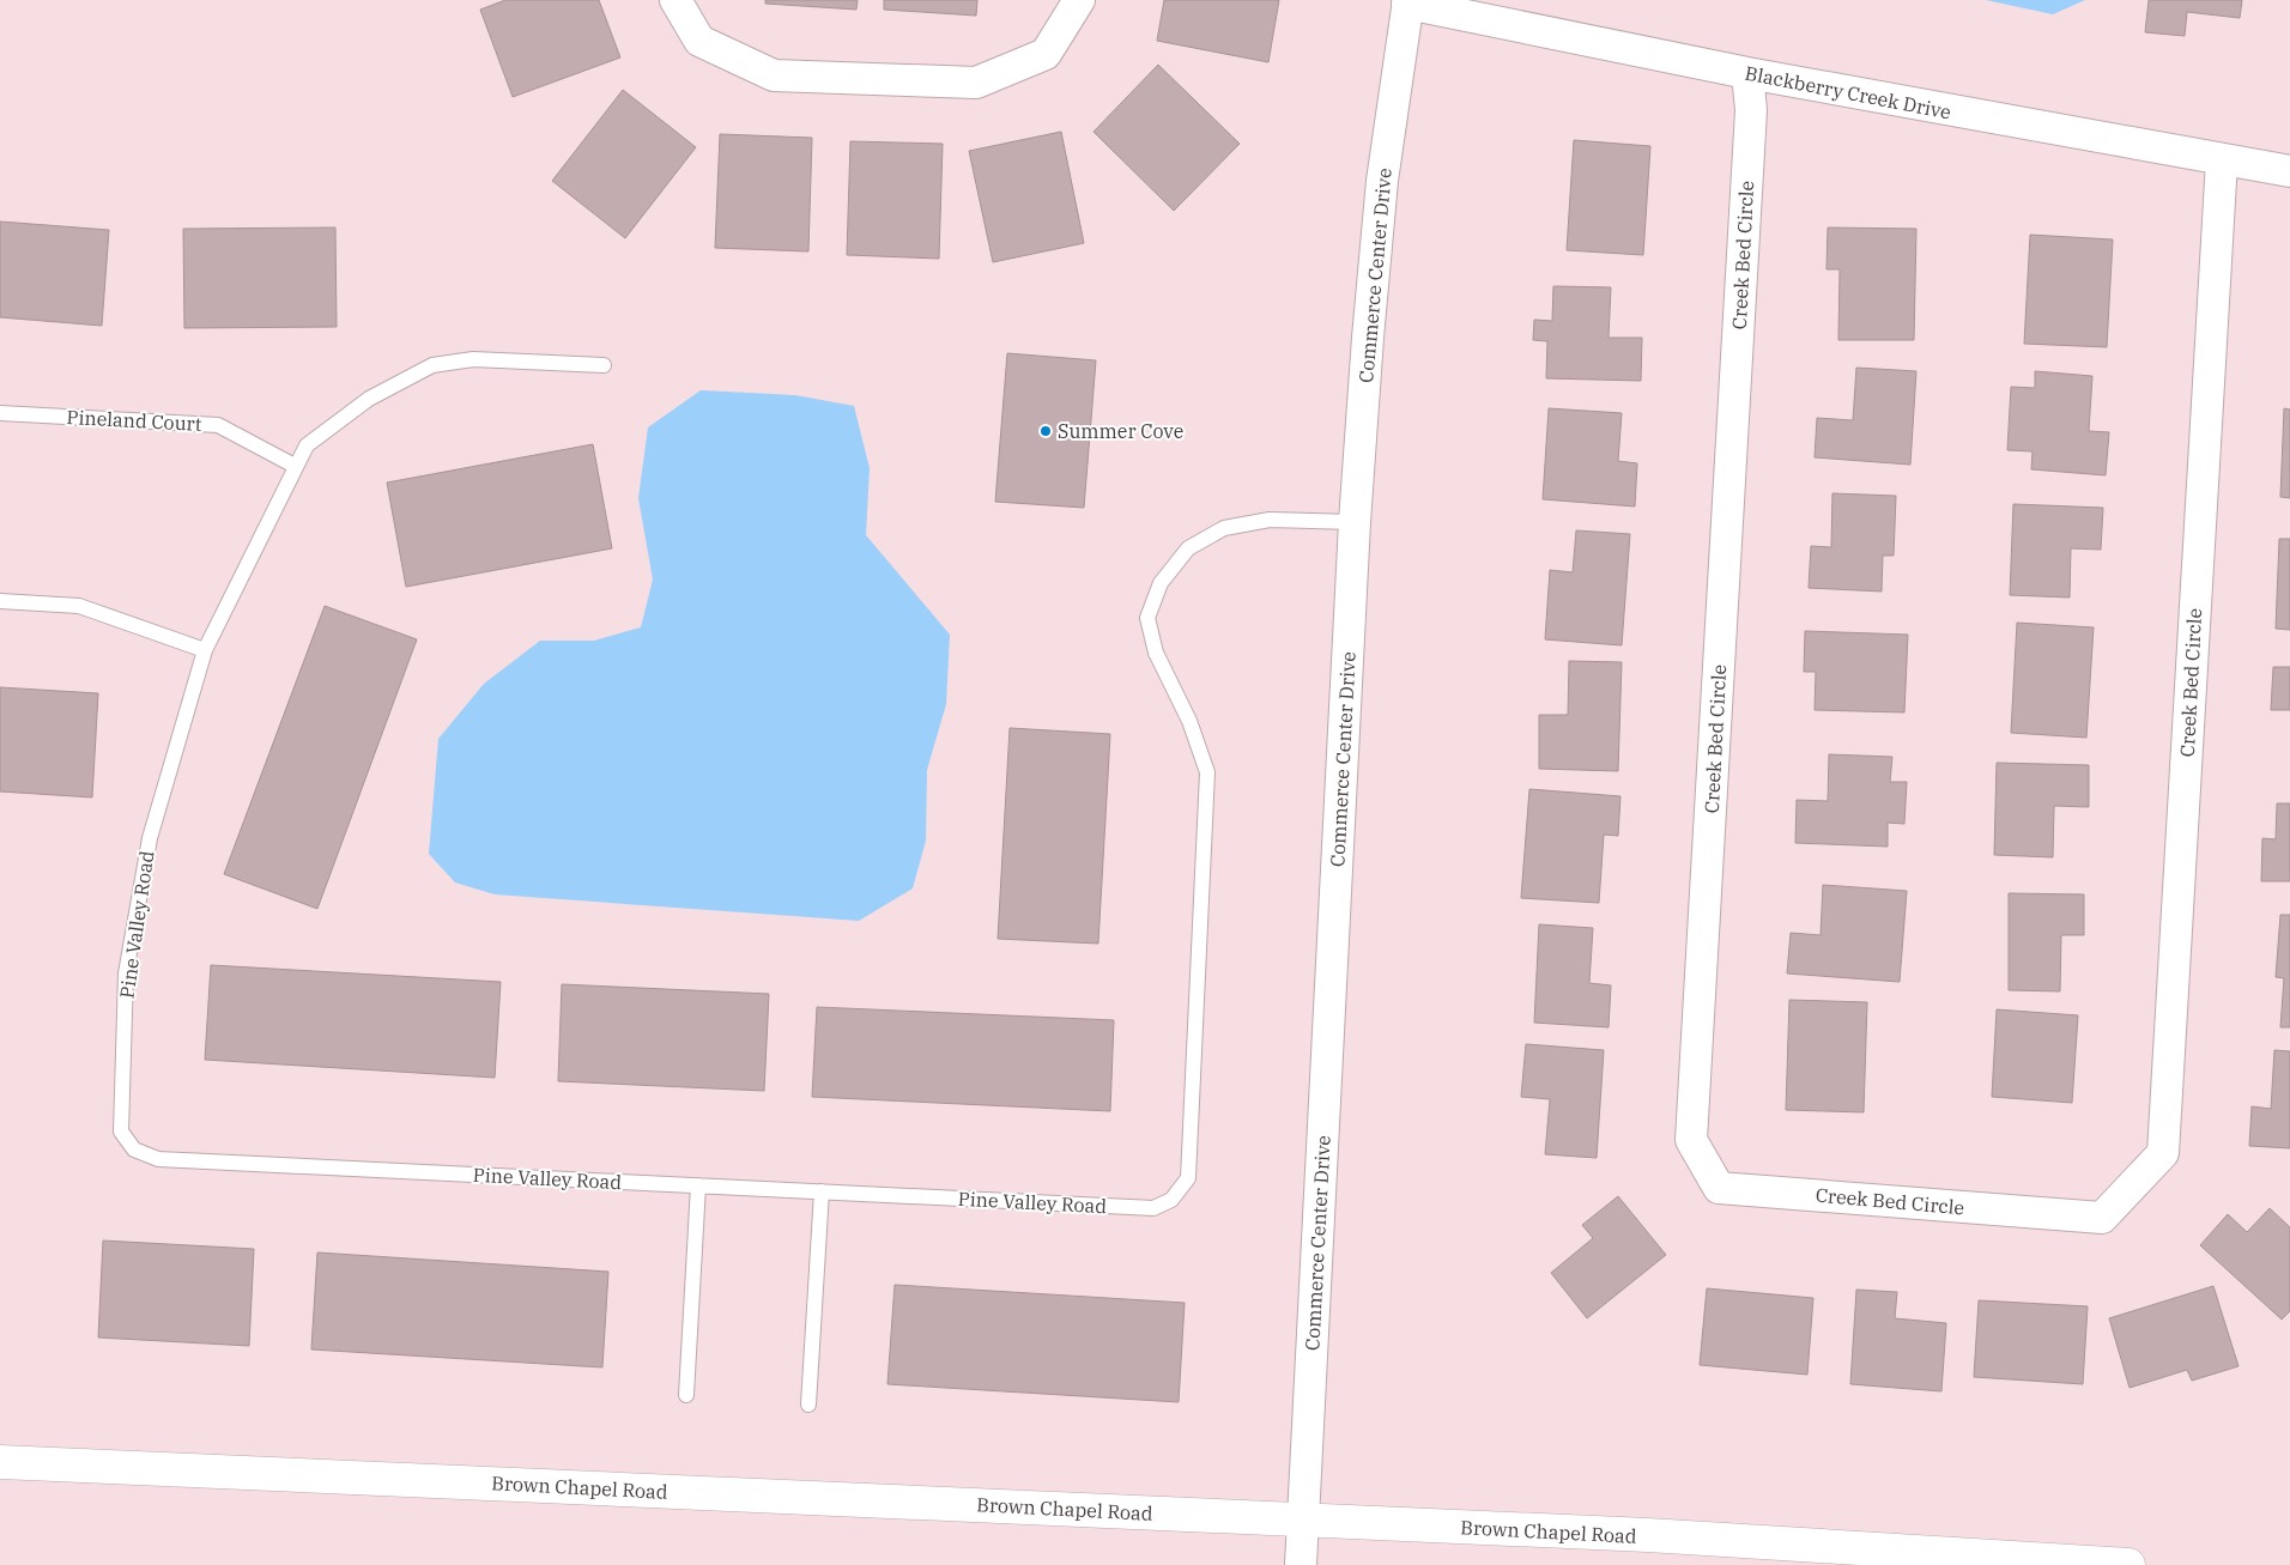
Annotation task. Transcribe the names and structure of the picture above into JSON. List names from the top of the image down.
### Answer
{
  "streets": {
    "street": [
      "Blackberry Creek Drive",
      "Creek Bed Circle",
      "Commerce Center Drive",
      "Brown Chapel Road"
    ],
    "lane": ["Pineland Court", "Pine Valley Road"]
  },
  "crossings": [
    ["Blackberry Creek Drive", "Creek Bed Circle"],
    ["Blackberry Creek Drive", "Commerce Center Drive"],
    ["Commerce Center Drive", "Pine Valley Road"],
    ["Commerce Center Drive", "Brown Chapel Road"],
    ["Pineland Court", "Pine Valley Road"]
  ],
  "places": ["Summer Cove"]
}
